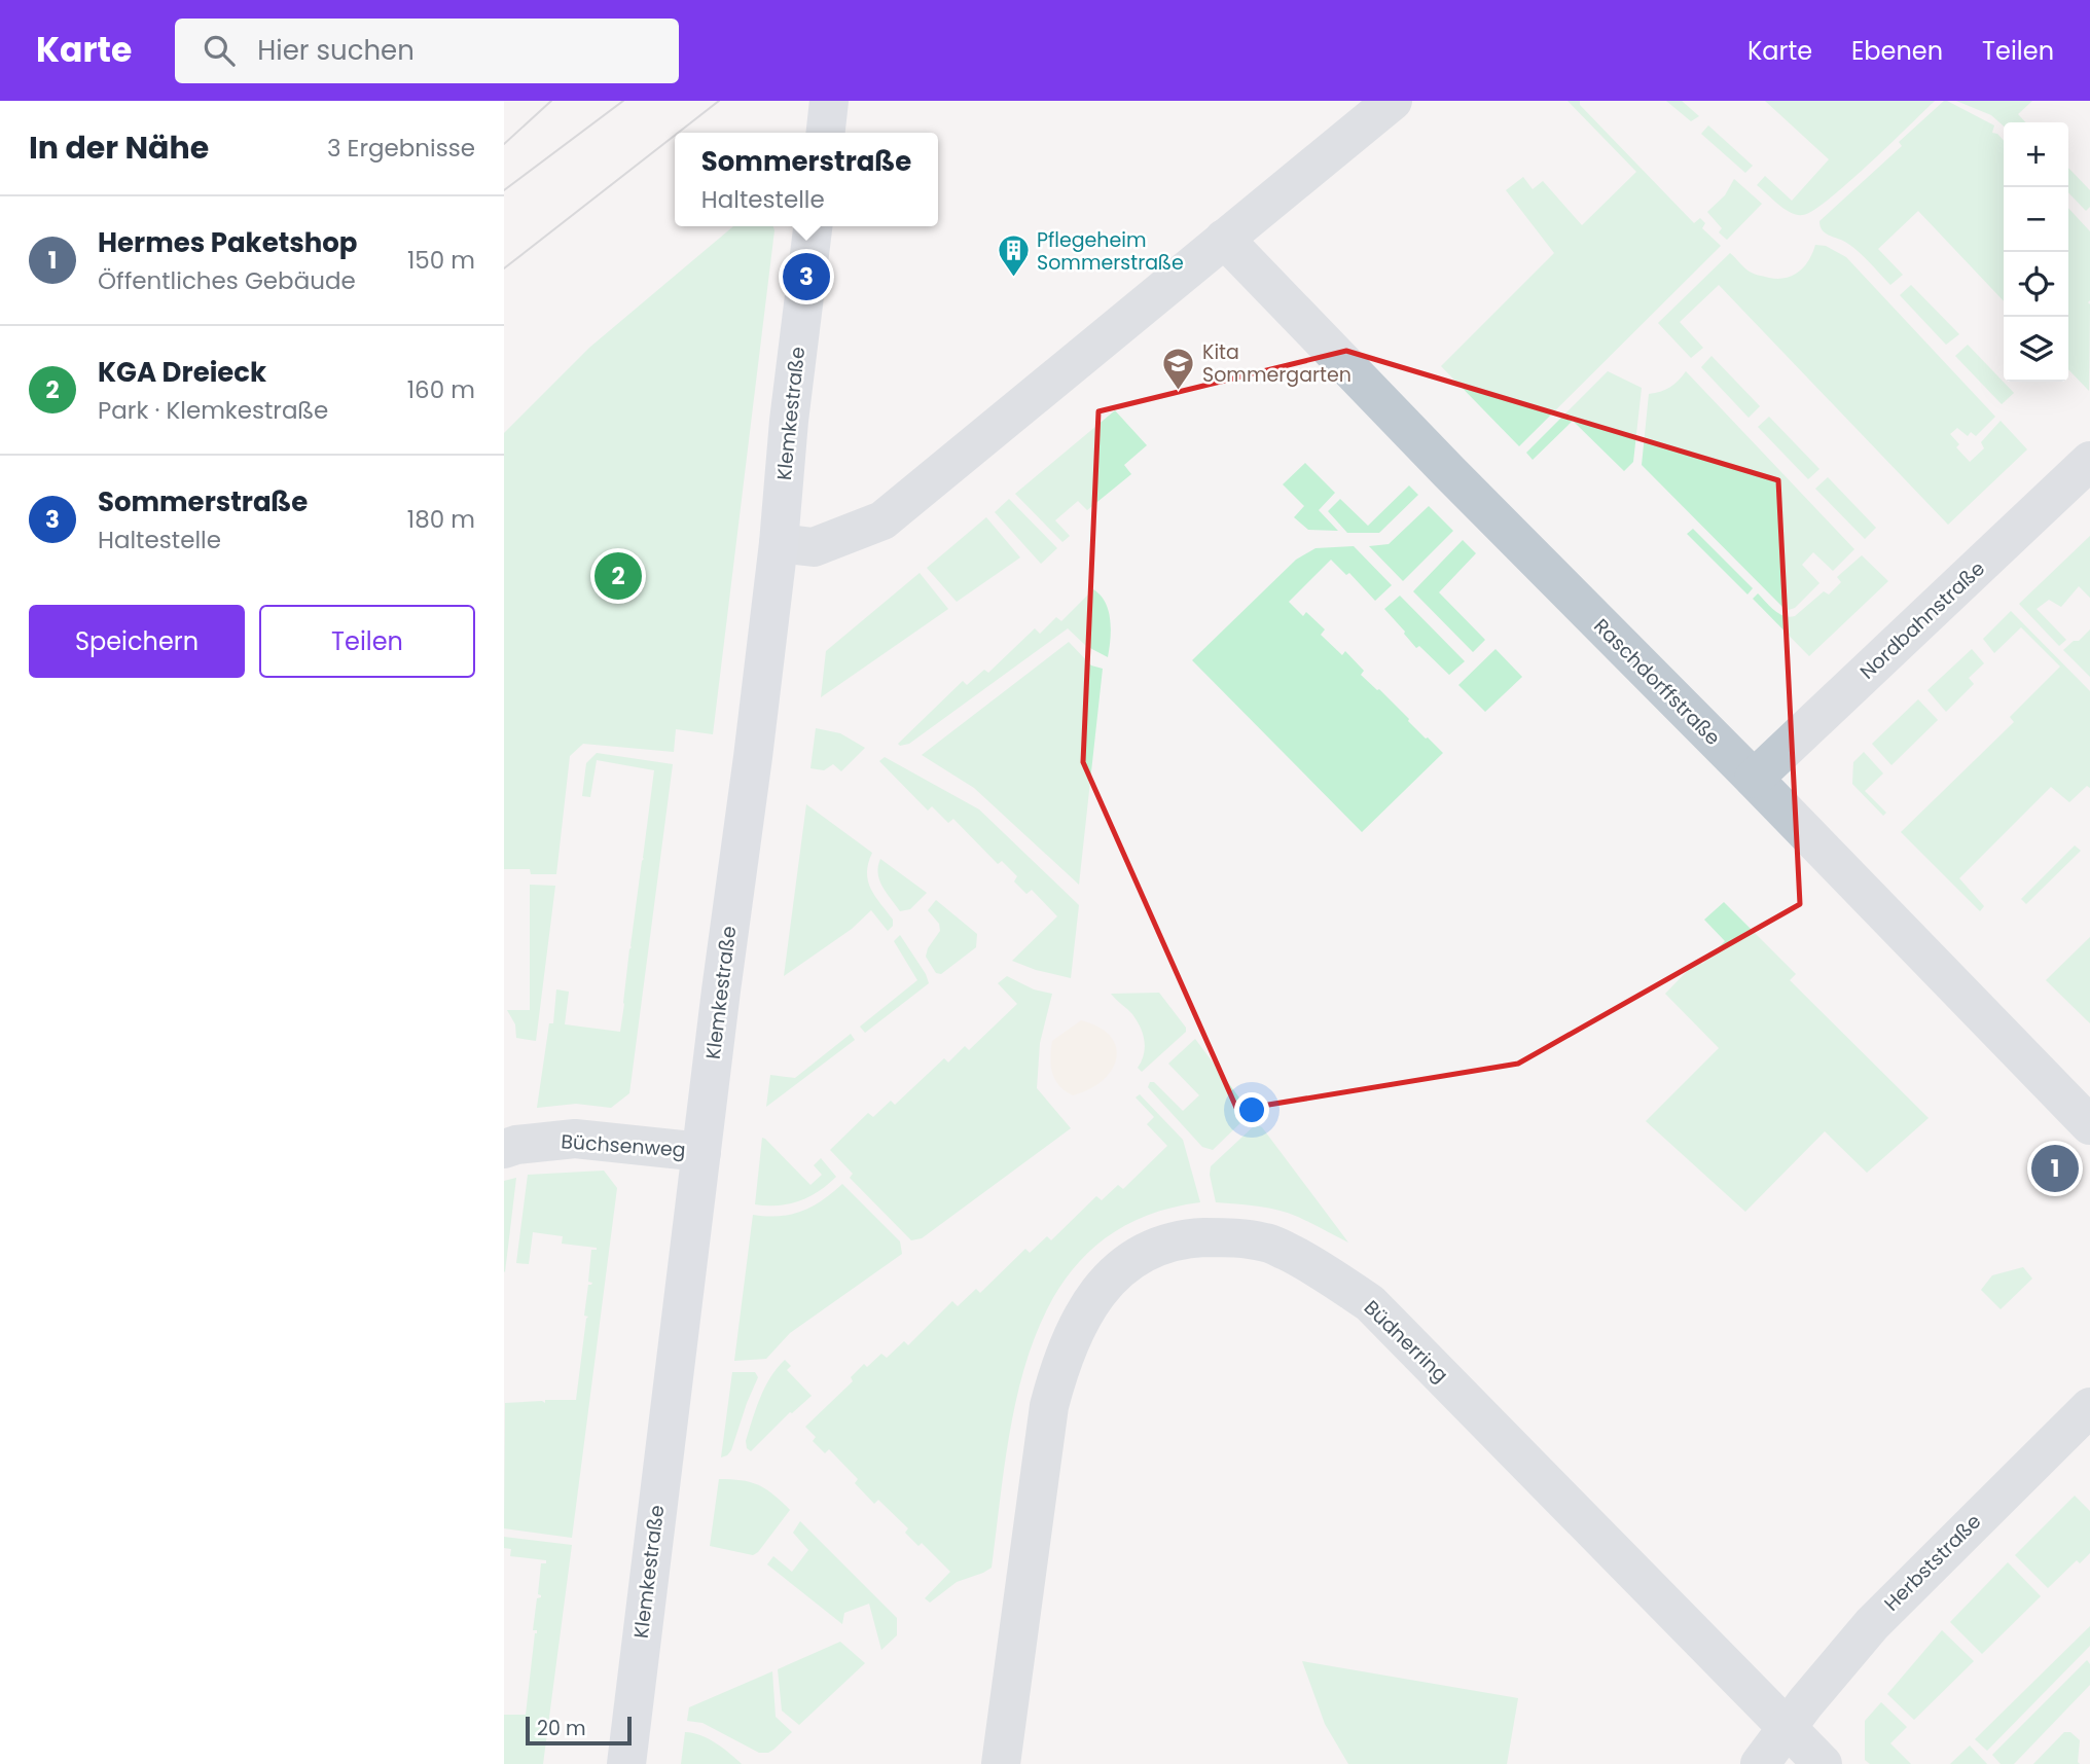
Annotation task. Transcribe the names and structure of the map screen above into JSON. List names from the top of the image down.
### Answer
{
  "streets": {
    "street": [
      "Klemkestraße",
      "Nordbahnstraße",
      "Raschdorffstraße",
      "Büchsenweg",
      "Büdnerring",
      "Herbststraße"
    ]
  },
  "crossings": [
    ["Klemkestraße", "Büchsenweg"],
    ["Nordbahnstraße", "Raschdorffstraße"],
    ["Büdnerring", "Herbststraße"]
  ],
  "places": {
    "building": ["Pflegeheim Sommerstraße"],
    "school or university": ["Kita Sommergarten"]
  },
  "scale_bar": "20 m",
  "page": {
    "header": "Karte",
    "search": "Hier suchen",
    "nav": ["Karte", "Ebenen", "Teilen"],
    "heading": ["In der Nähe", "3 Ergebnisse"],
    "map_buttons": ["+", "−"],
    "popup": ["Sommerstraße", "Haltestelle"],
    "list": [
      {
        "mark": "1",
        "name": "Hermes Paketshop",
        "note": "Öffentliches Gebäude",
        "value": "150 m"
      },
      {
        "mark": "2",
        "name": "KGA Dreieck",
        "note": "Park · Klemkestraße",
        "value": "160 m"
      },
      {
        "mark": "3",
        "name": "Sommerstraße",
        "note": "Haltestelle",
        "value": "180 m"
      }
    ],
    "pins": ["3", "2", "1"],
    "buttons": ["Speichern", "Teilen"],
    "scale": "20 m"
  }
}
